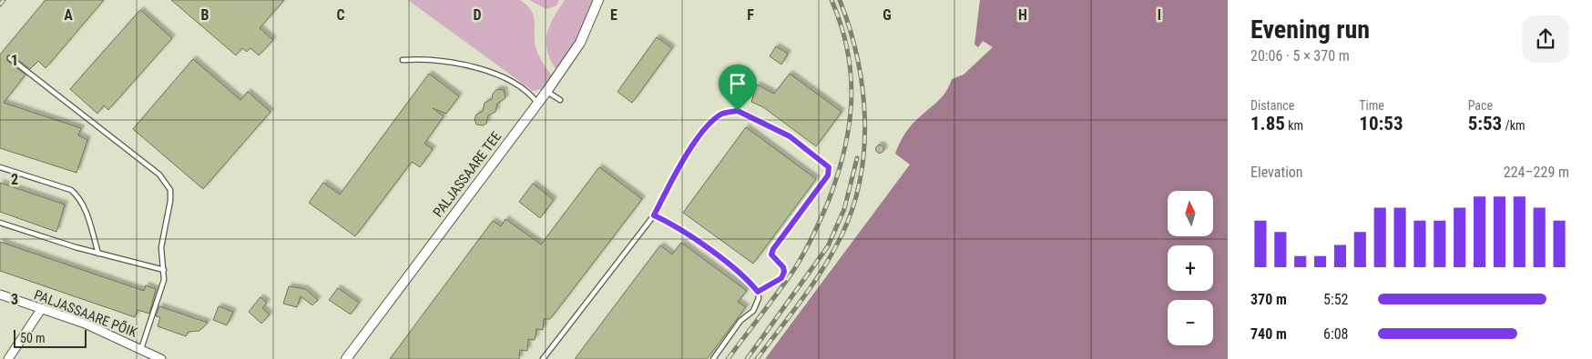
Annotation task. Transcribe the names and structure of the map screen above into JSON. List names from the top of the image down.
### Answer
{
  "streets": {
    "street": ["PALJASSAARE TEE", "PALJASSAARE PÕIK"]
  },
  "scale_bar": "50 m",
  "north": "top",
  "page": {
    "heading": ["Evening run", "20:06 · 5 × 370 m"],
    "stats": [
      ["Distance", "1.85 km"],
      ["Time", "10:53"],
      ["Pace", "5:53 /km"]
    ],
    "chart": ["Elevation", "224–229 m"],
    "map_buttons": ["+", "−"],
    "list": [
      {
        "name": "370 m",
        "note": "5:52"
      },
      {
        "name": "740 m",
        "note": "6:08"
      }
    ],
    "scale": "50 m"
  },
  "grid": {
    "columns": [
      "A",
      "B",
      "C",
      "D",
      "E",
      "F",
      "G",
      "H",
      "I"
    ],
    "rows": ["1", "2", "3"]
  }
}
